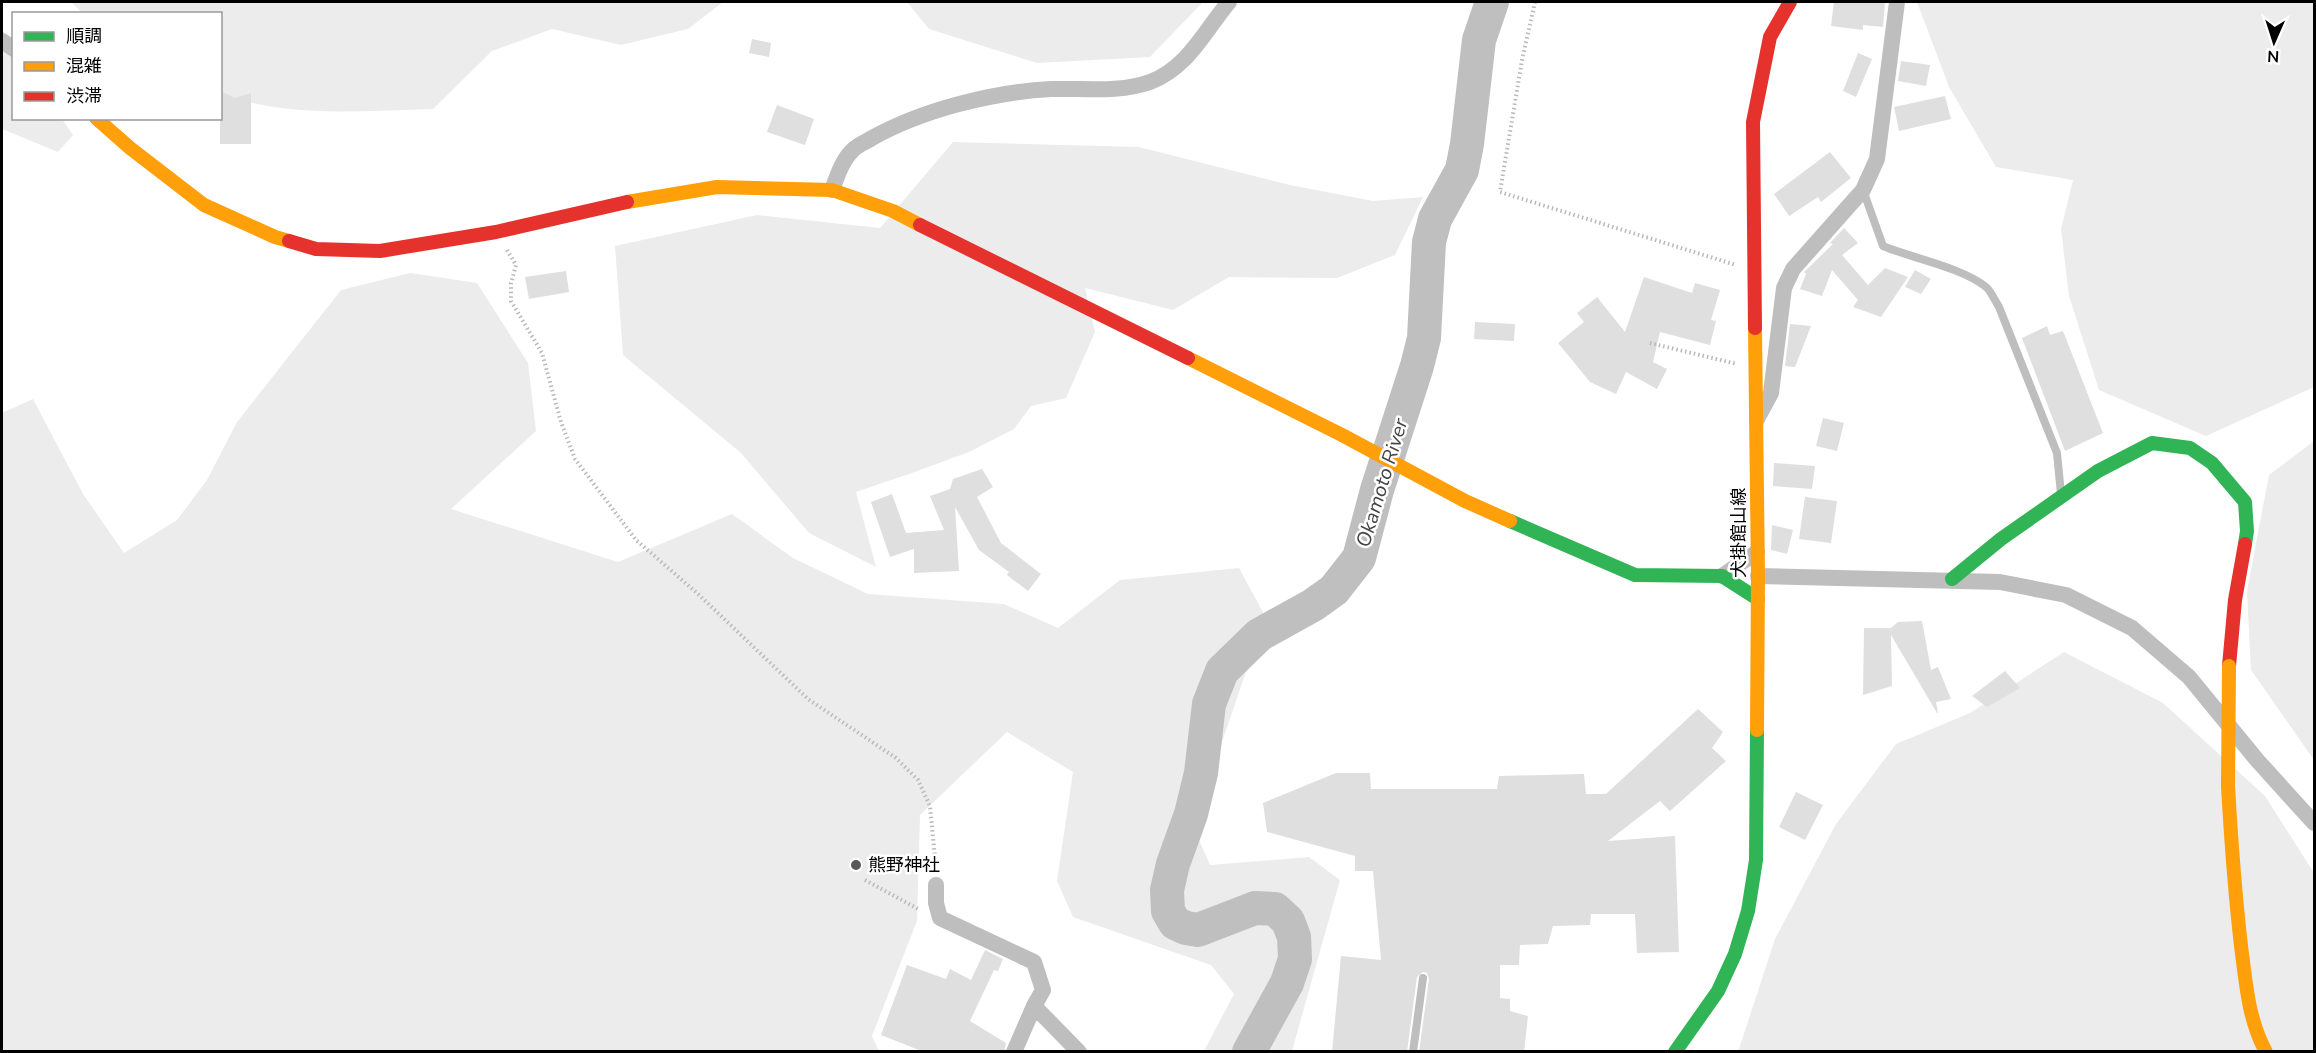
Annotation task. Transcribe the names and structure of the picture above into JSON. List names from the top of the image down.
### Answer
{
  "streets": {
    "street": ["犬掛館山線"]
  },
  "water": ["Okamoto River"],
  "places": ["熊野神社"],
  "legend": ["順調", "混雑", "渋滞"],
  "north": "bottom"
}
